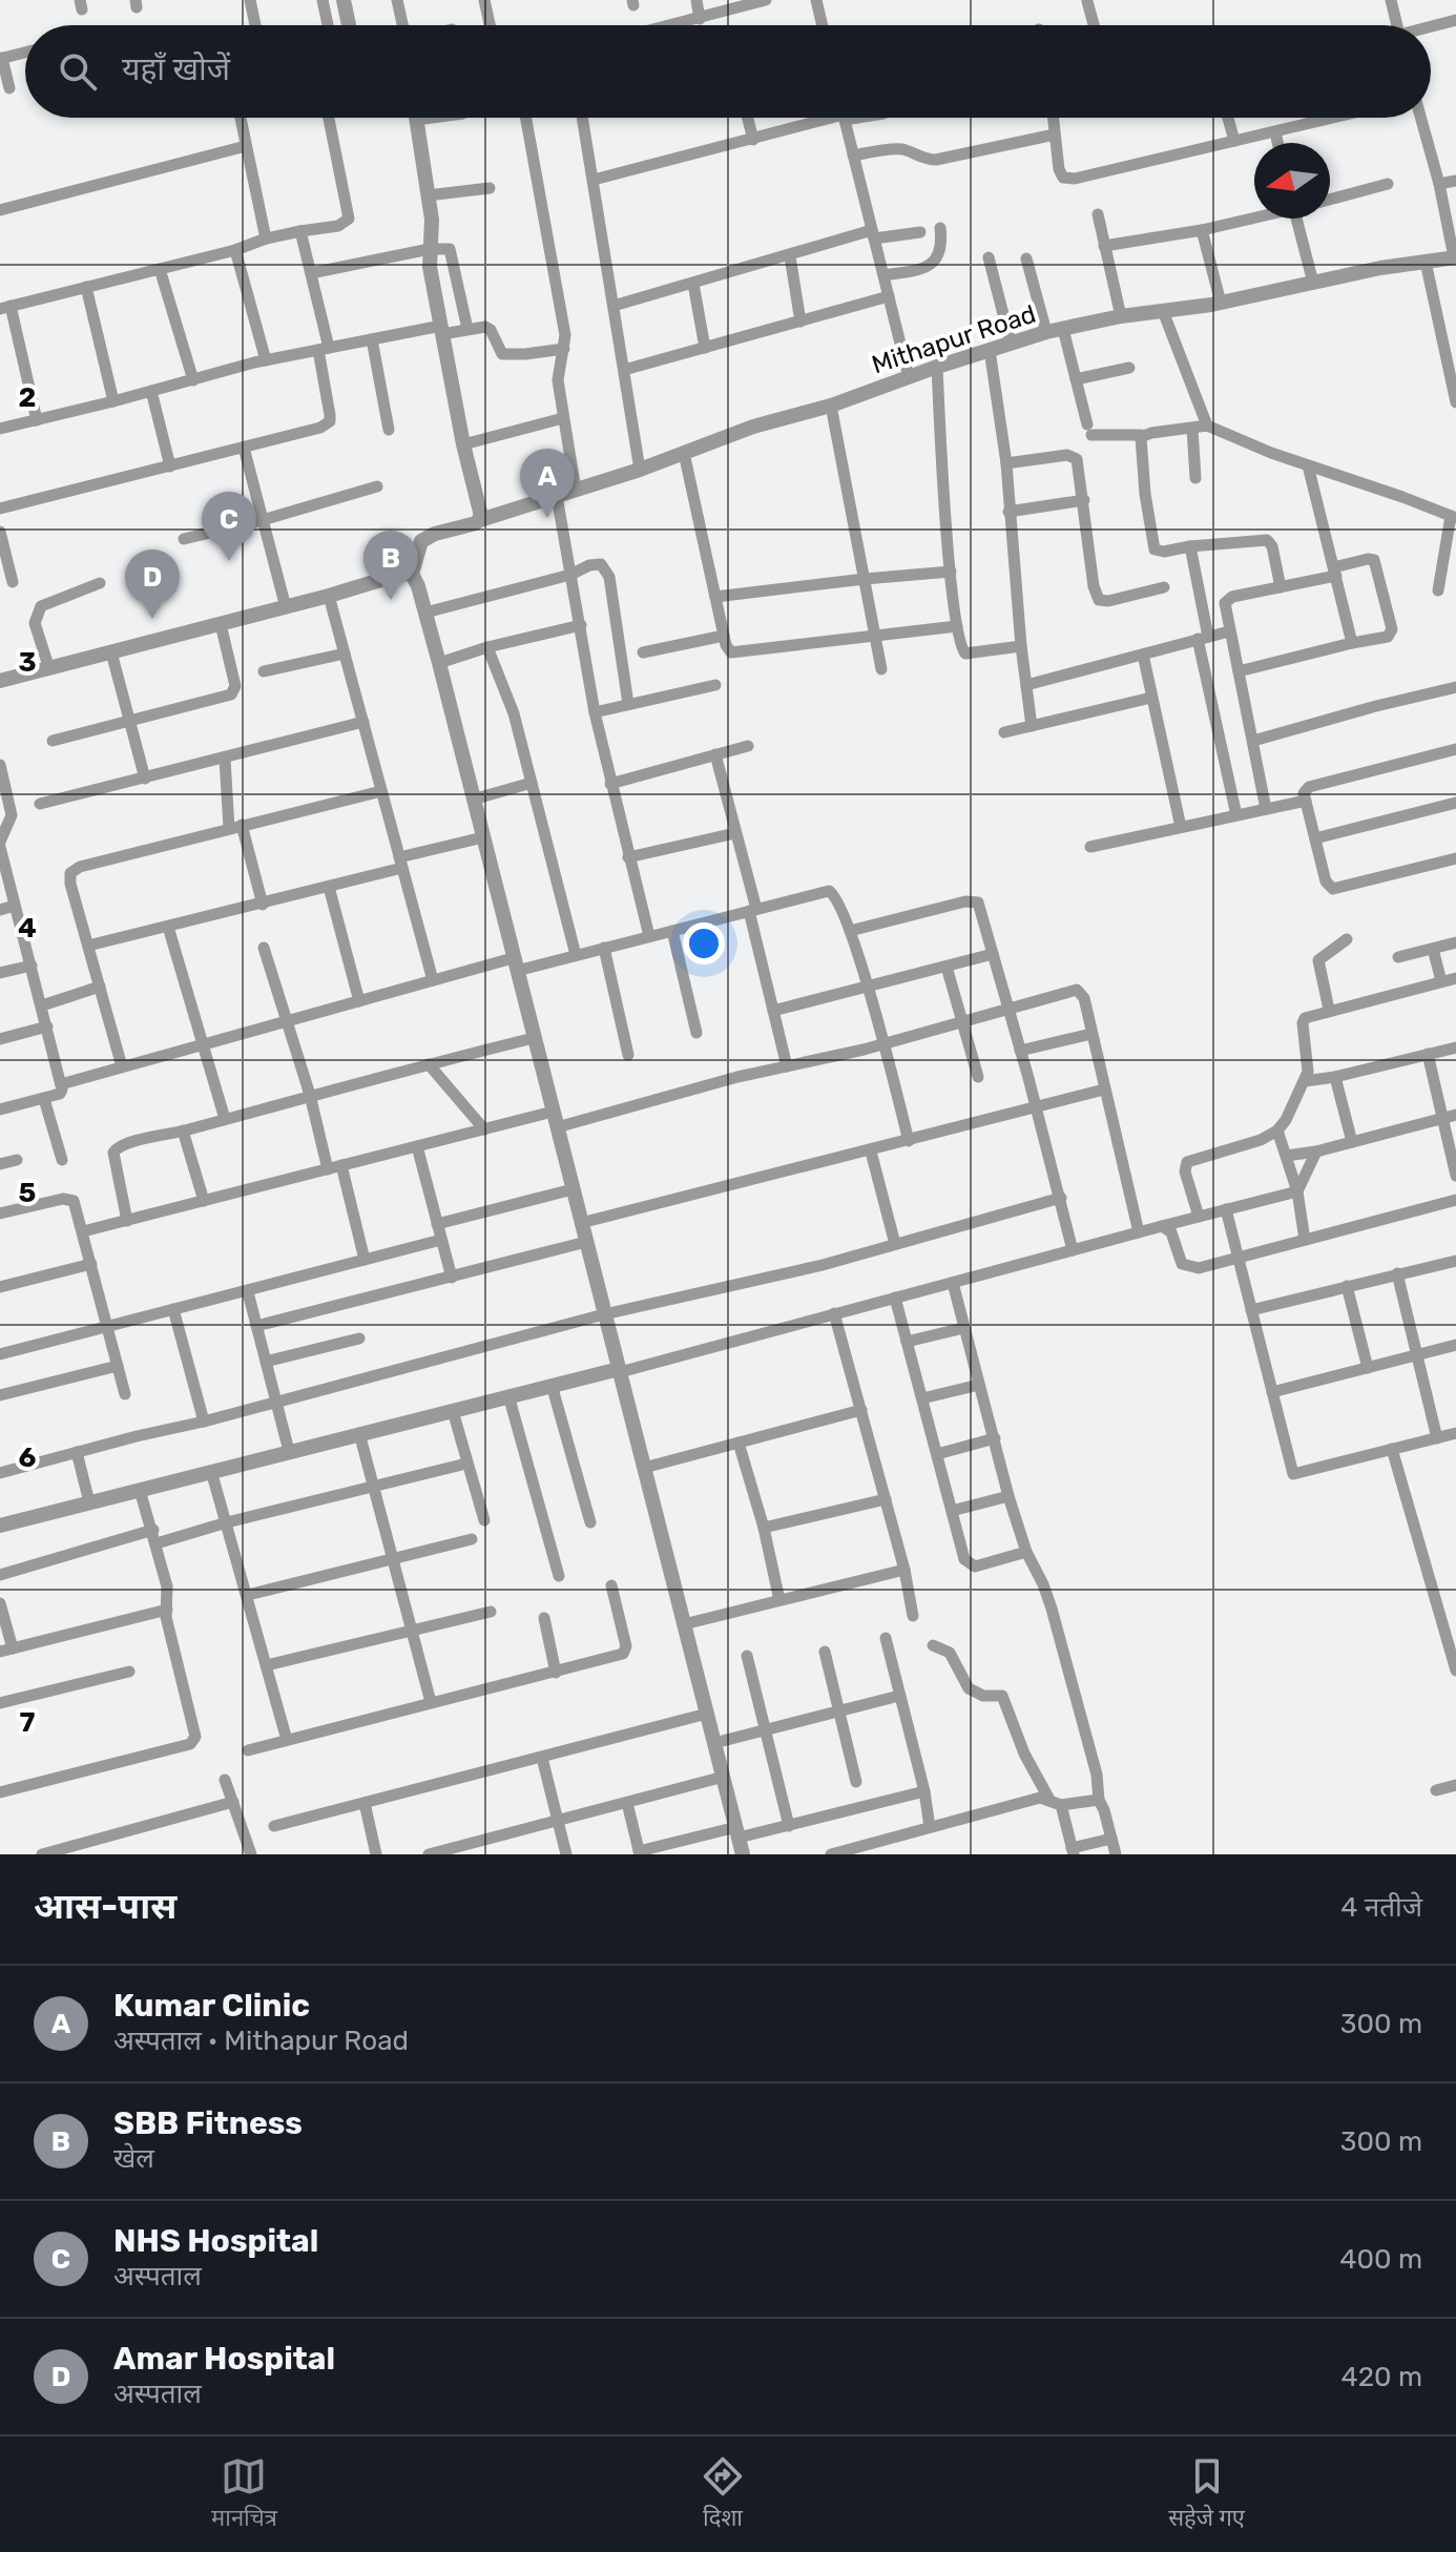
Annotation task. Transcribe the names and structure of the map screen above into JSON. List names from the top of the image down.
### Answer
{
  "streets": {
    "street": ["Mithapur Road"]
  },
  "north": "left",
  "page": {
    "search": "यहाँ खोजें",
    "pins": [
      "A",
      "C",
      "B",
      "D"
    ],
    "heading": ["आस-पास", "4 नतीजे"],
    "list": [
      {
        "mark": "A",
        "name": "Kumar Clinic",
        "note": "अस्पताल · Mithapur Road",
        "value": "300 m"
      },
      {
        "mark": "B",
        "name": "SBB Fitness",
        "note": "खेल",
        "value": "300 m"
      },
      {
        "mark": "C",
        "name": "NHS Hospital",
        "note": "अस्पताल",
        "value": "400 m"
      },
      {
        "mark": "D",
        "name": "Amar Hospital",
        "note": "अस्पताल",
        "value": "420 m"
      }
    ],
    "nav": ["मानचित्र", "दिशा", "सहेजे गए"]
  },
  "grid": {
    "rows": [
      "2",
      "3",
      "4",
      "5",
      "6",
      "7"
    ]
  }
}
